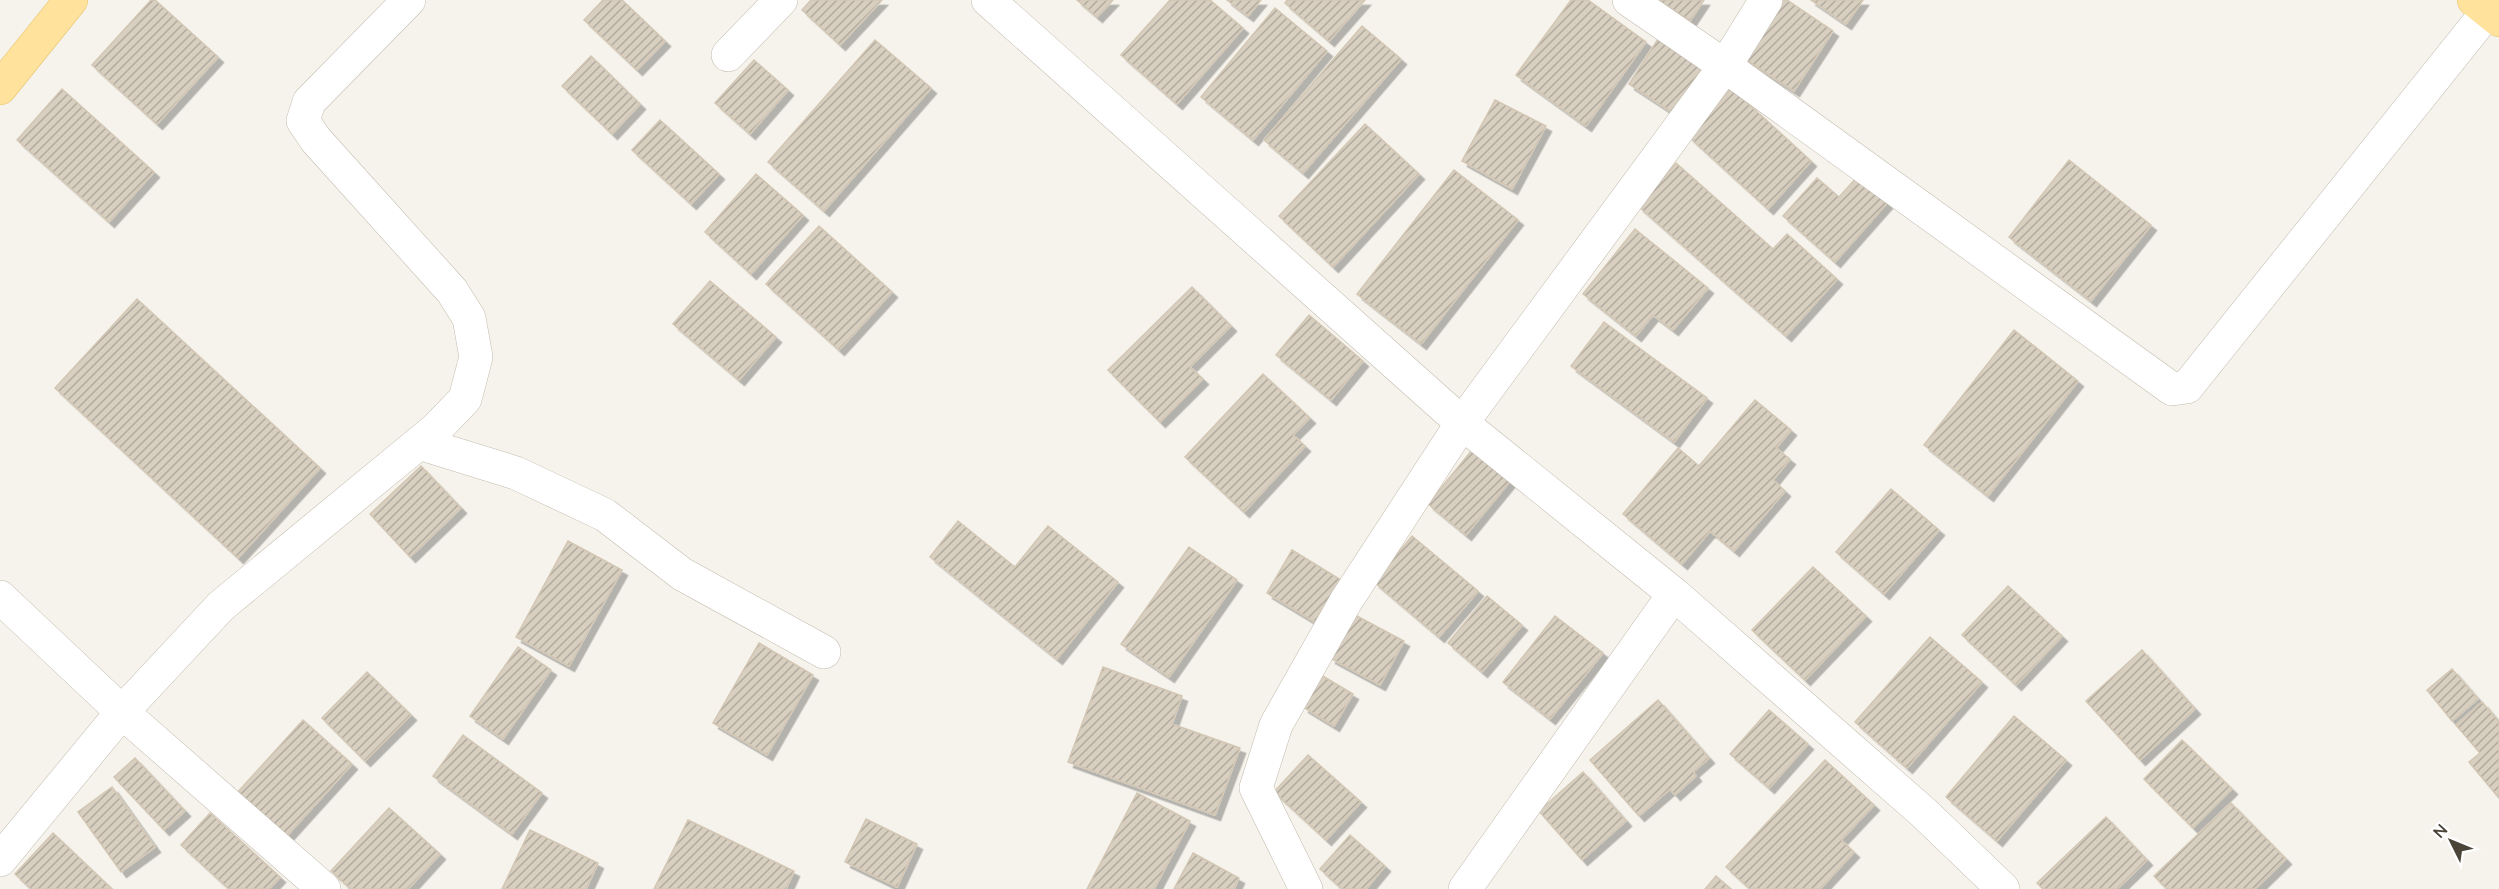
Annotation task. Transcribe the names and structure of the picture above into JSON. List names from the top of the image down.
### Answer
{
  "north": "top left"
}
